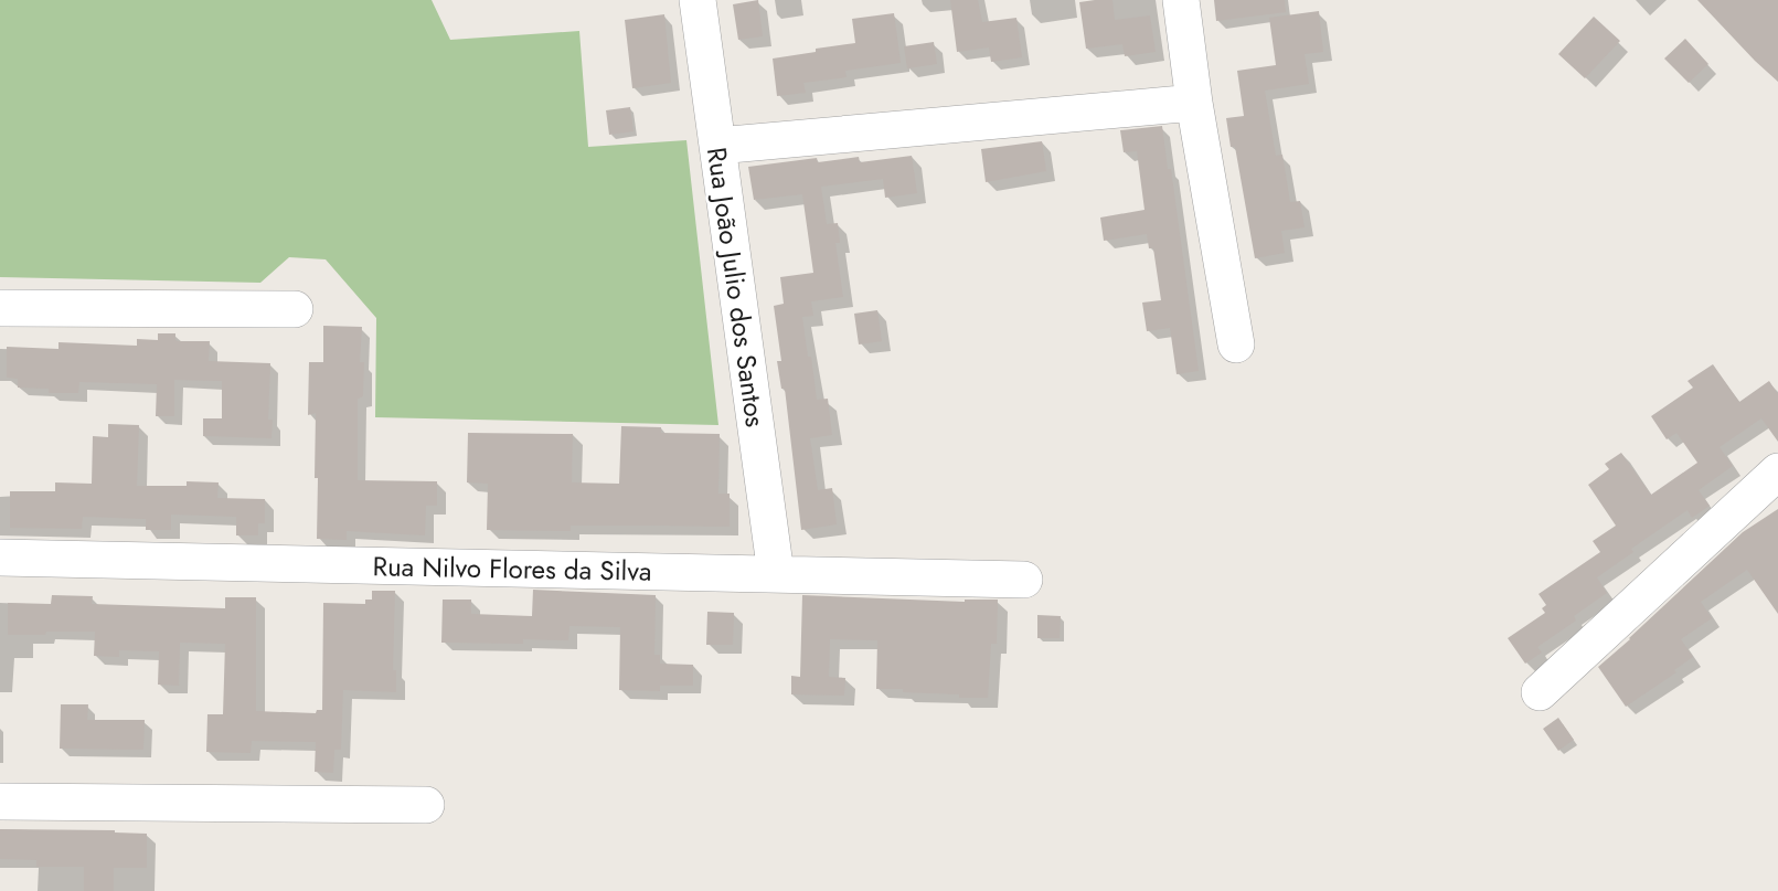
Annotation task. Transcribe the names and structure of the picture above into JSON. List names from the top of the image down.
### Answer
{
  "streets": {
    "street": ["Rua João Julio dos Santos", "Rua Nilvo Flores da Silva"]
  },
  "crossings": [
    ["Rua João Julio dos Santos", "Rua Nilvo Flores da Silva"]
  ]
}
